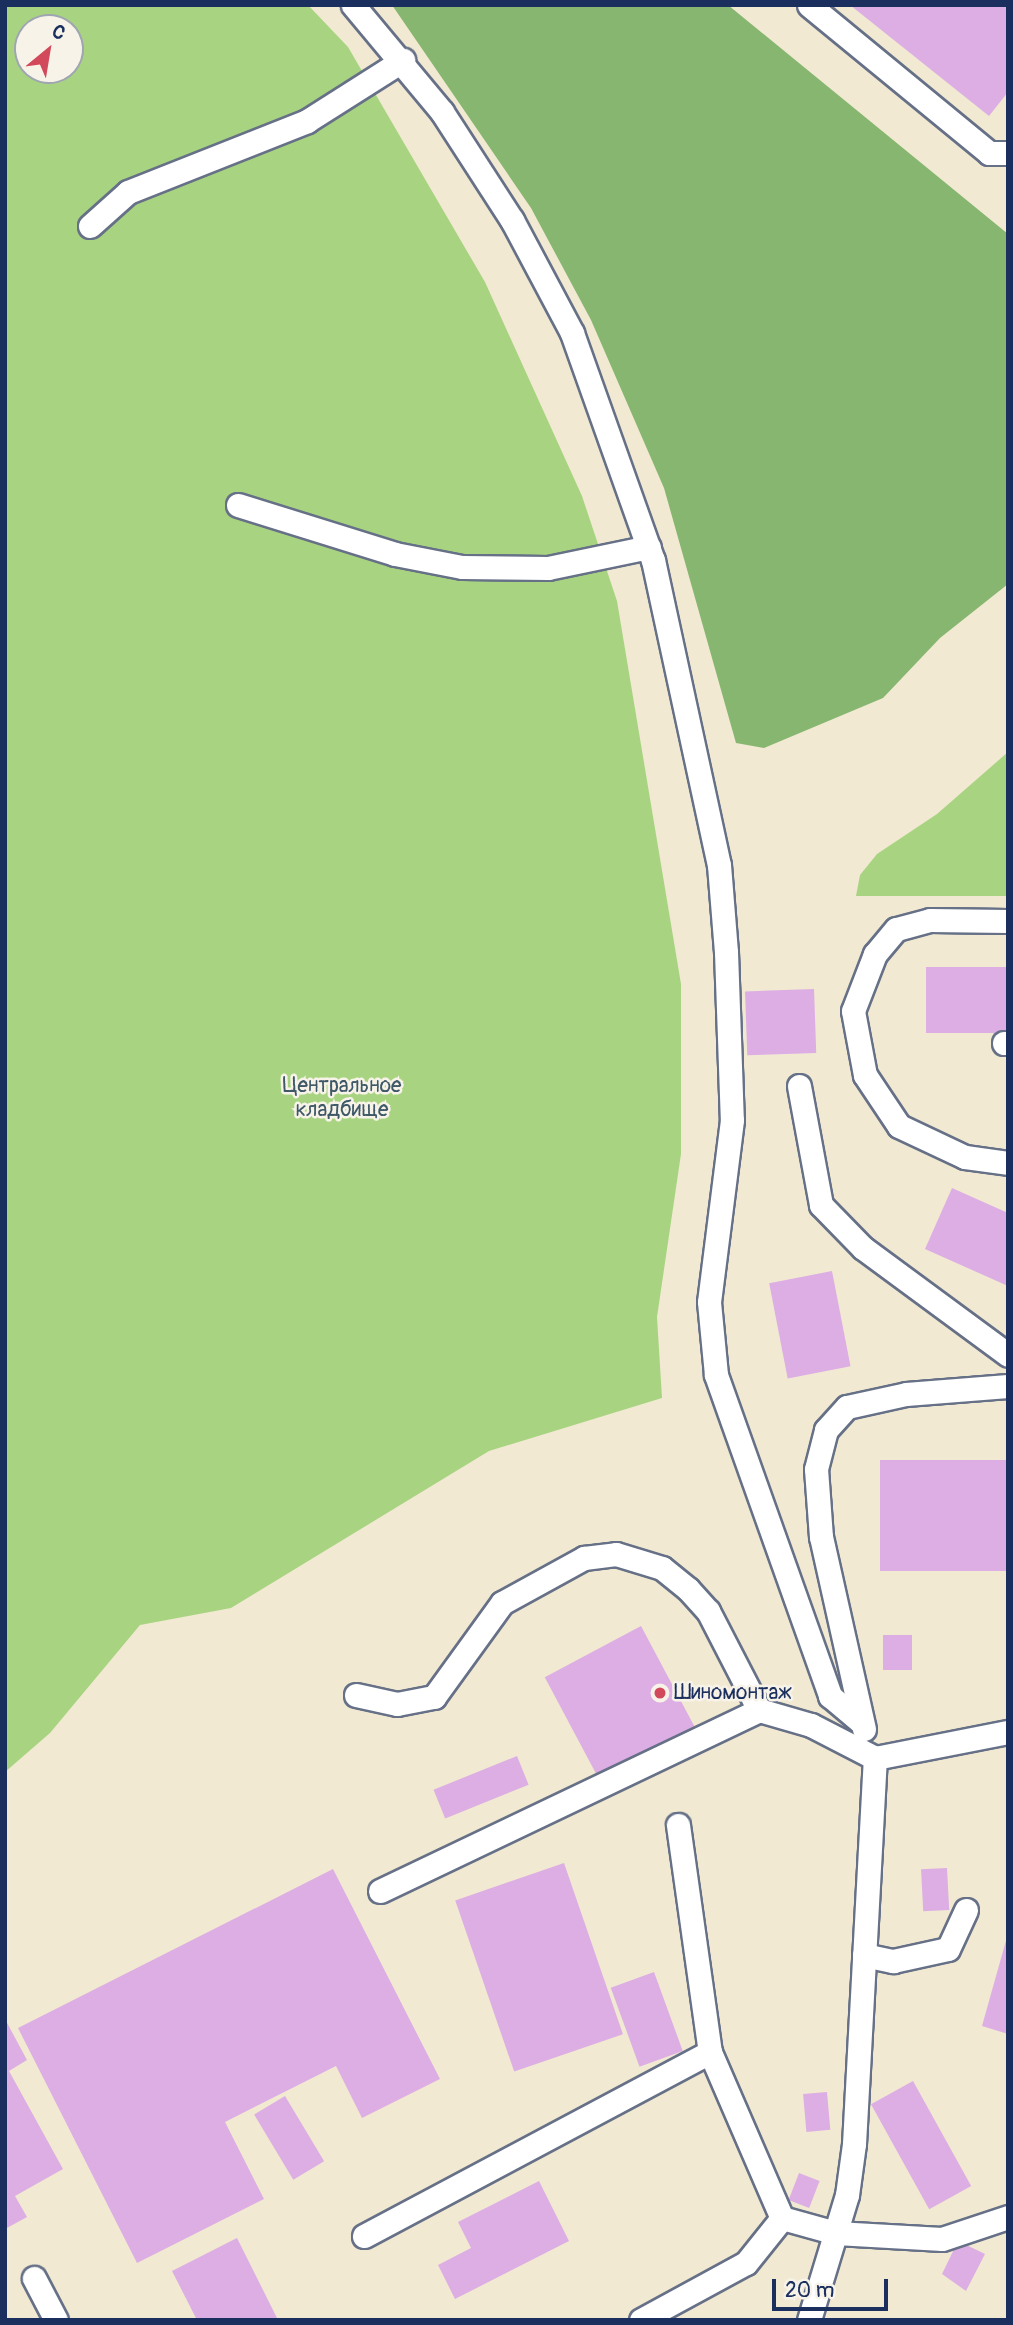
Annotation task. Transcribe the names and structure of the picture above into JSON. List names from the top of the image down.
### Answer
{
  "parks": ["Центральное кладбище"],
  "places": ["Шиномонтаж"],
  "scale_bar": "20 m",
  "north": "top right"
}
